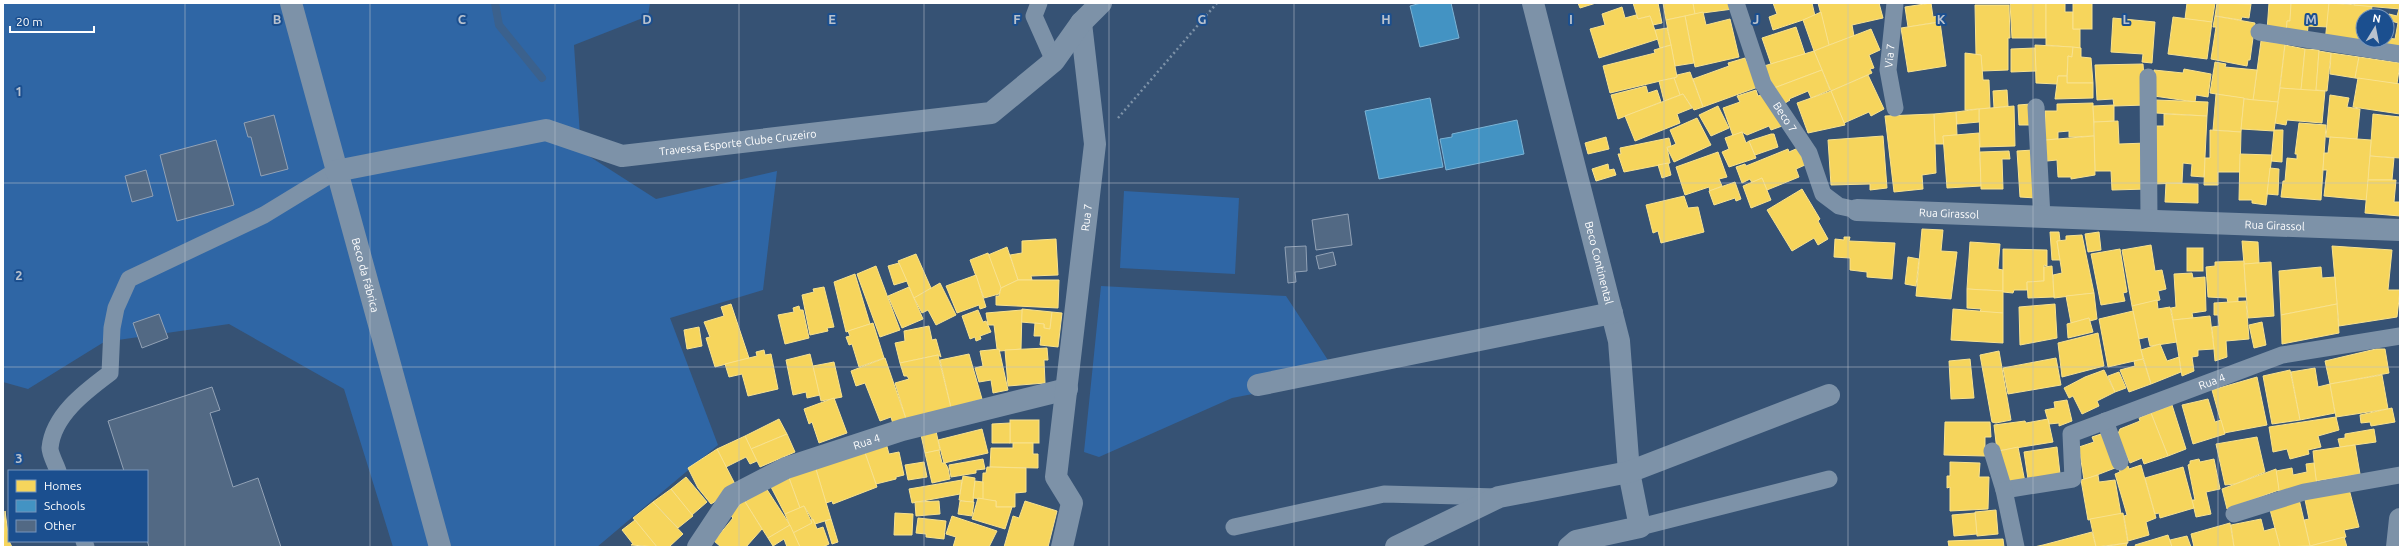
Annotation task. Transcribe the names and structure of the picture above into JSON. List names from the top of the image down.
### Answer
{
  "streets": {
    "street": [
      "Travessa Esporte Clube Cruzeiro",
      "Rua Girassol",
      "Rua 7",
      "Beco Continental",
      "Beco da Fábrica",
      "Rua 4"
    ],
    "lane": ["Via 7", "Beco 7"]
  },
  "crossings": [
    ["Beco 7", "Rua Girassol"],
    ["Travessa Esporte Clube Cruzeiro", "Rua 7"],
    ["Travessa Esporte Clube Cruzeiro", "Beco da Fábrica"],
    ["Rua 7", "Rua 4"]
  ],
  "legend": ["Homes", "Schools", "Other"],
  "scale_bar": "20 m",
  "north": "top",
  "grid": {
    "columns": [
      "B",
      "C",
      "D",
      "E",
      "F",
      "G",
      "H",
      "I",
      "J",
      "K",
      "L",
      "M"
    ],
    "rows": ["1", "2", "3"]
  }
}
